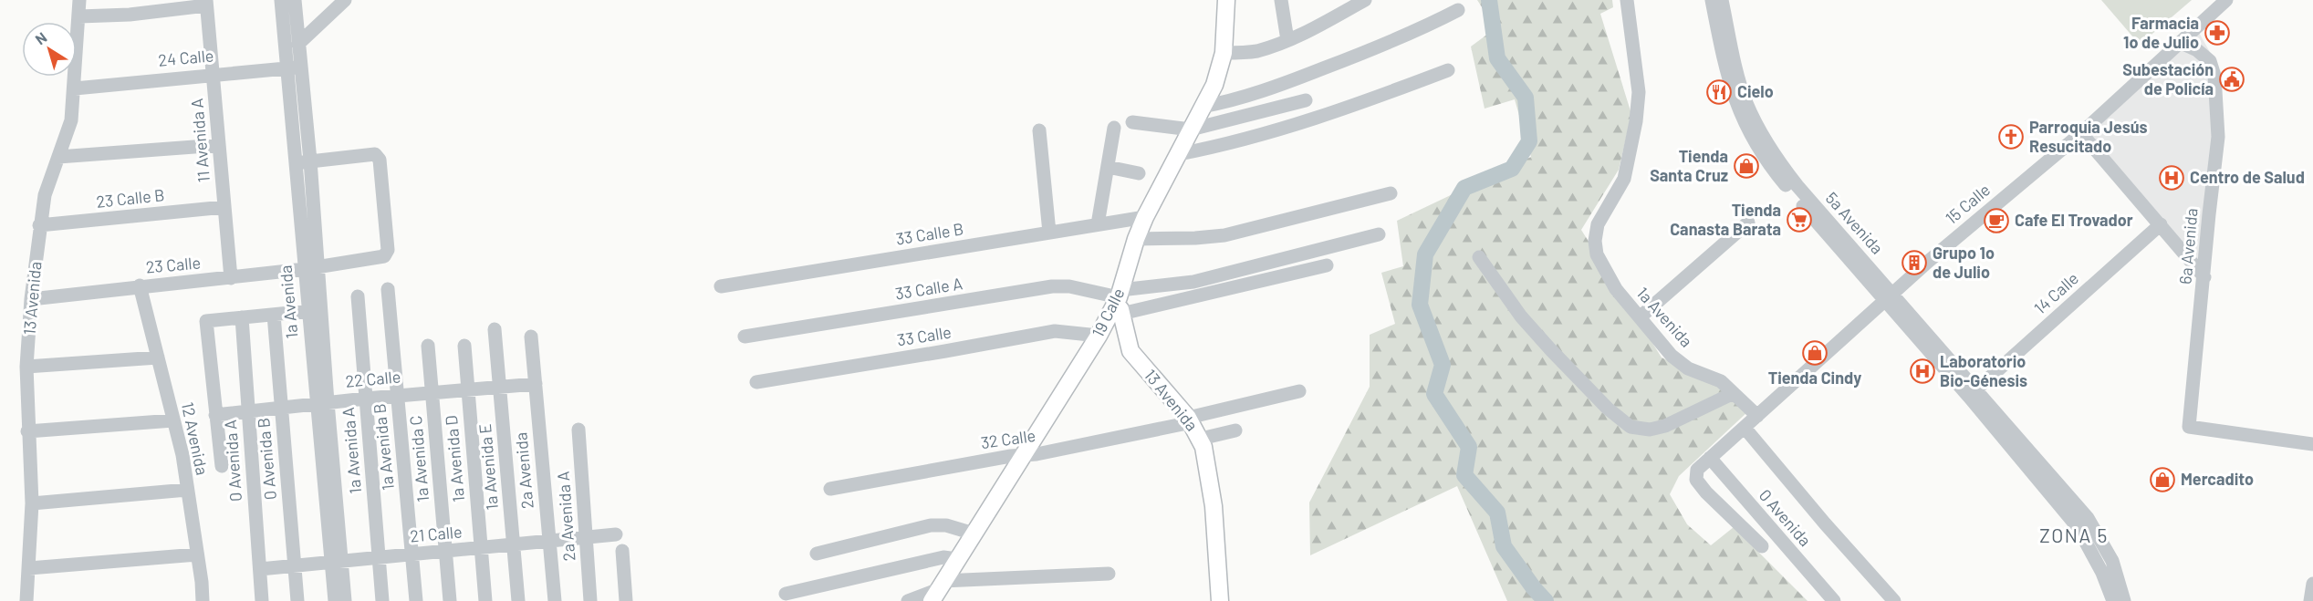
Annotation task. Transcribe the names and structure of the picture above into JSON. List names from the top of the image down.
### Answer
{
  "streets": {
    "main road": ["13 Avenida", "19 Calle"],
    "street": [
      "24 Calle",
      "11 Avenida A",
      "23 Calle B",
      "15 Calle",
      "5a Avenida",
      "33 Calle B",
      "6a Avenida",
      "23 Calle",
      "33 Calle A",
      "14 Calle",
      "1a Avenida",
      "33 Calle",
      "22 Calle",
      "12 Avenida",
      "32 Calle",
      "1a Avenida B",
      "1a Avenida A",
      "0 Avenida B",
      "1a Avenida C",
      "1a Avenida D",
      "0 Avenida A",
      "1a Avenida E",
      "2a Avenida",
      "2a Avenida A",
      "0 Avenida",
      "21 Calle"
    ]
  },
  "crossings": [
    ["24 Calle", "11 Avenida A"],
    ["24 Calle", "13 Avenida"],
    ["24 Calle", "1a Avenida"],
    ["11 Avenida A", "23 Calle B"],
    ["11 Avenida A", "23 Calle"],
    ["23 Calle B", "13 Avenida"],
    ["15 Calle", "5a Avenida"],
    ["15 Calle", "6a Avenida"],
    ["15 Calle", "1a Avenida"],
    ["15 Calle", "0 Avenida"],
    ["5a Avenida", "14 Calle"],
    ["33 Calle B", "19 Calle"],
    ["23 Calle", "13 Avenida"],
    ["23 Calle", "1a Avenida"],
    ["23 Calle", "12 Avenida"],
    ["33 Calle A", "13 Avenida"],
    ["33 Calle A", "19 Calle"],
    ["13 Avenida", "19 Calle"],
    ["13 Avenida", "32 Calle"],
    ["1a Avenida", "22 Calle"],
    ["1a Avenida", "21 Calle"],
    ["19 Calle", "33 Calle"],
    ["19 Calle", "32 Calle"],
    ["22 Calle", "1a Avenida B"],
    ["22 Calle", "1a Avenida A"],
    ["22 Calle", "0 Avenida B"],
    ["22 Calle", "1a Avenida C"],
    ["22 Calle", "1a Avenida D"],
    ["22 Calle", "0 Avenida A"],
    ["22 Calle", "1a Avenida E"],
    ["22 Calle", "2a Avenida"],
    ["1a Avenida B", "21 Calle"],
    ["1a Avenida A", "21 Calle"],
    ["0 Avenida B", "21 Calle"],
    ["1a Avenida C", "21 Calle"],
    ["1a Avenida D", "21 Calle"],
    ["0 Avenida A", "21 Calle"],
    ["1a Avenida E", "21 Calle"],
    ["2a Avenida", "21 Calle"],
    ["2a Avenida A", "21 Calle"]
  ],
  "districts": ["ZONA 5"],
  "places": {
    "pharmacy": ["Farmacia 1o de Julio"],
    "public building": ["Subestación de Policía"],
    "restaurant": ["Cielo"],
    "church": ["Parroquia Jesús Resucitado"],
    "shop": ["Tienda Santa Cruz", "Tienda Cindy", "Mercadito"],
    "hospital": ["Centro de Salud", "Laboratorio Bio-Génesis"],
    "supermarket": ["Tienda Canasta Barata"],
    "cafe": ["Cafe El Trovador"],
    "building": ["Grupo 1o de Julio"]
  },
  "north": "top left"
}
